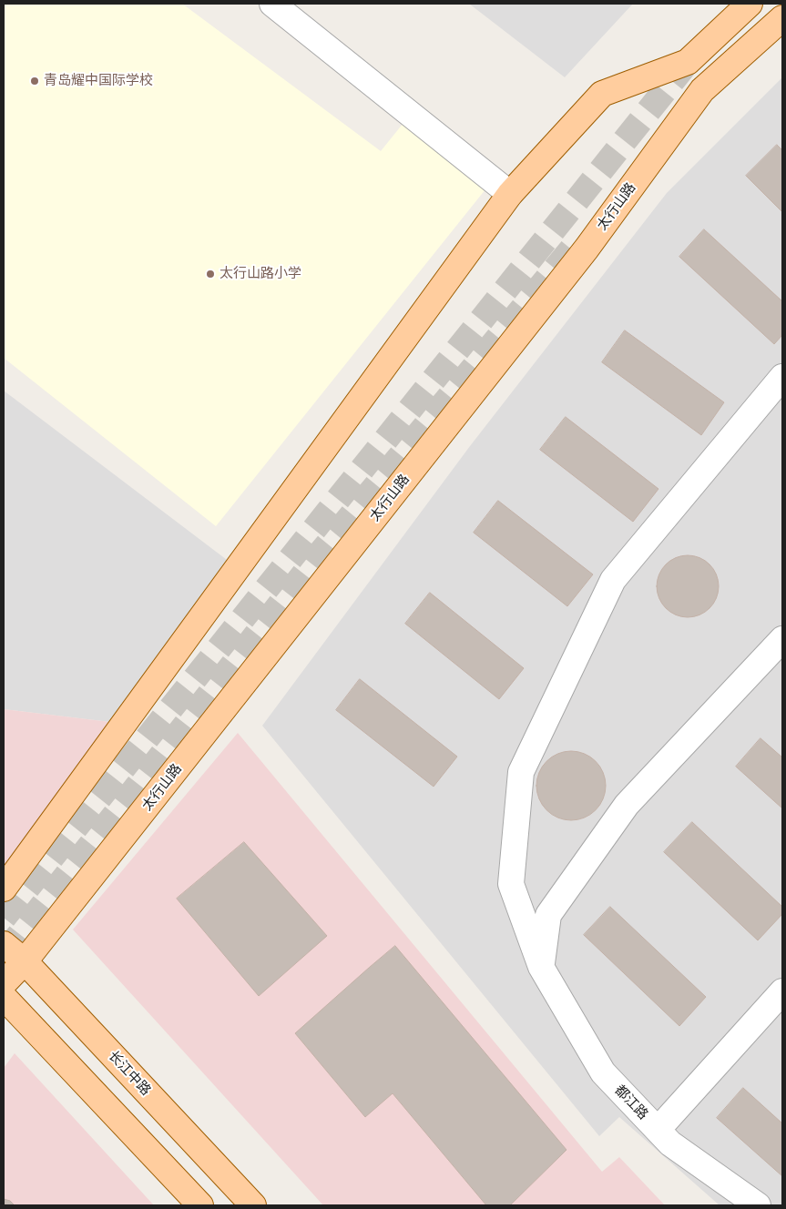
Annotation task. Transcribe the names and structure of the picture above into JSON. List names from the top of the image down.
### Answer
{
  "streets": {
    "main road": ["太行山路", "长江中路"],
    "street": ["都江路"]
  },
  "crossings": [
    ["太行山路", "长江中路"]
  ],
  "places": ["青岛耀中国际学校", "太行山路小学"]
}
